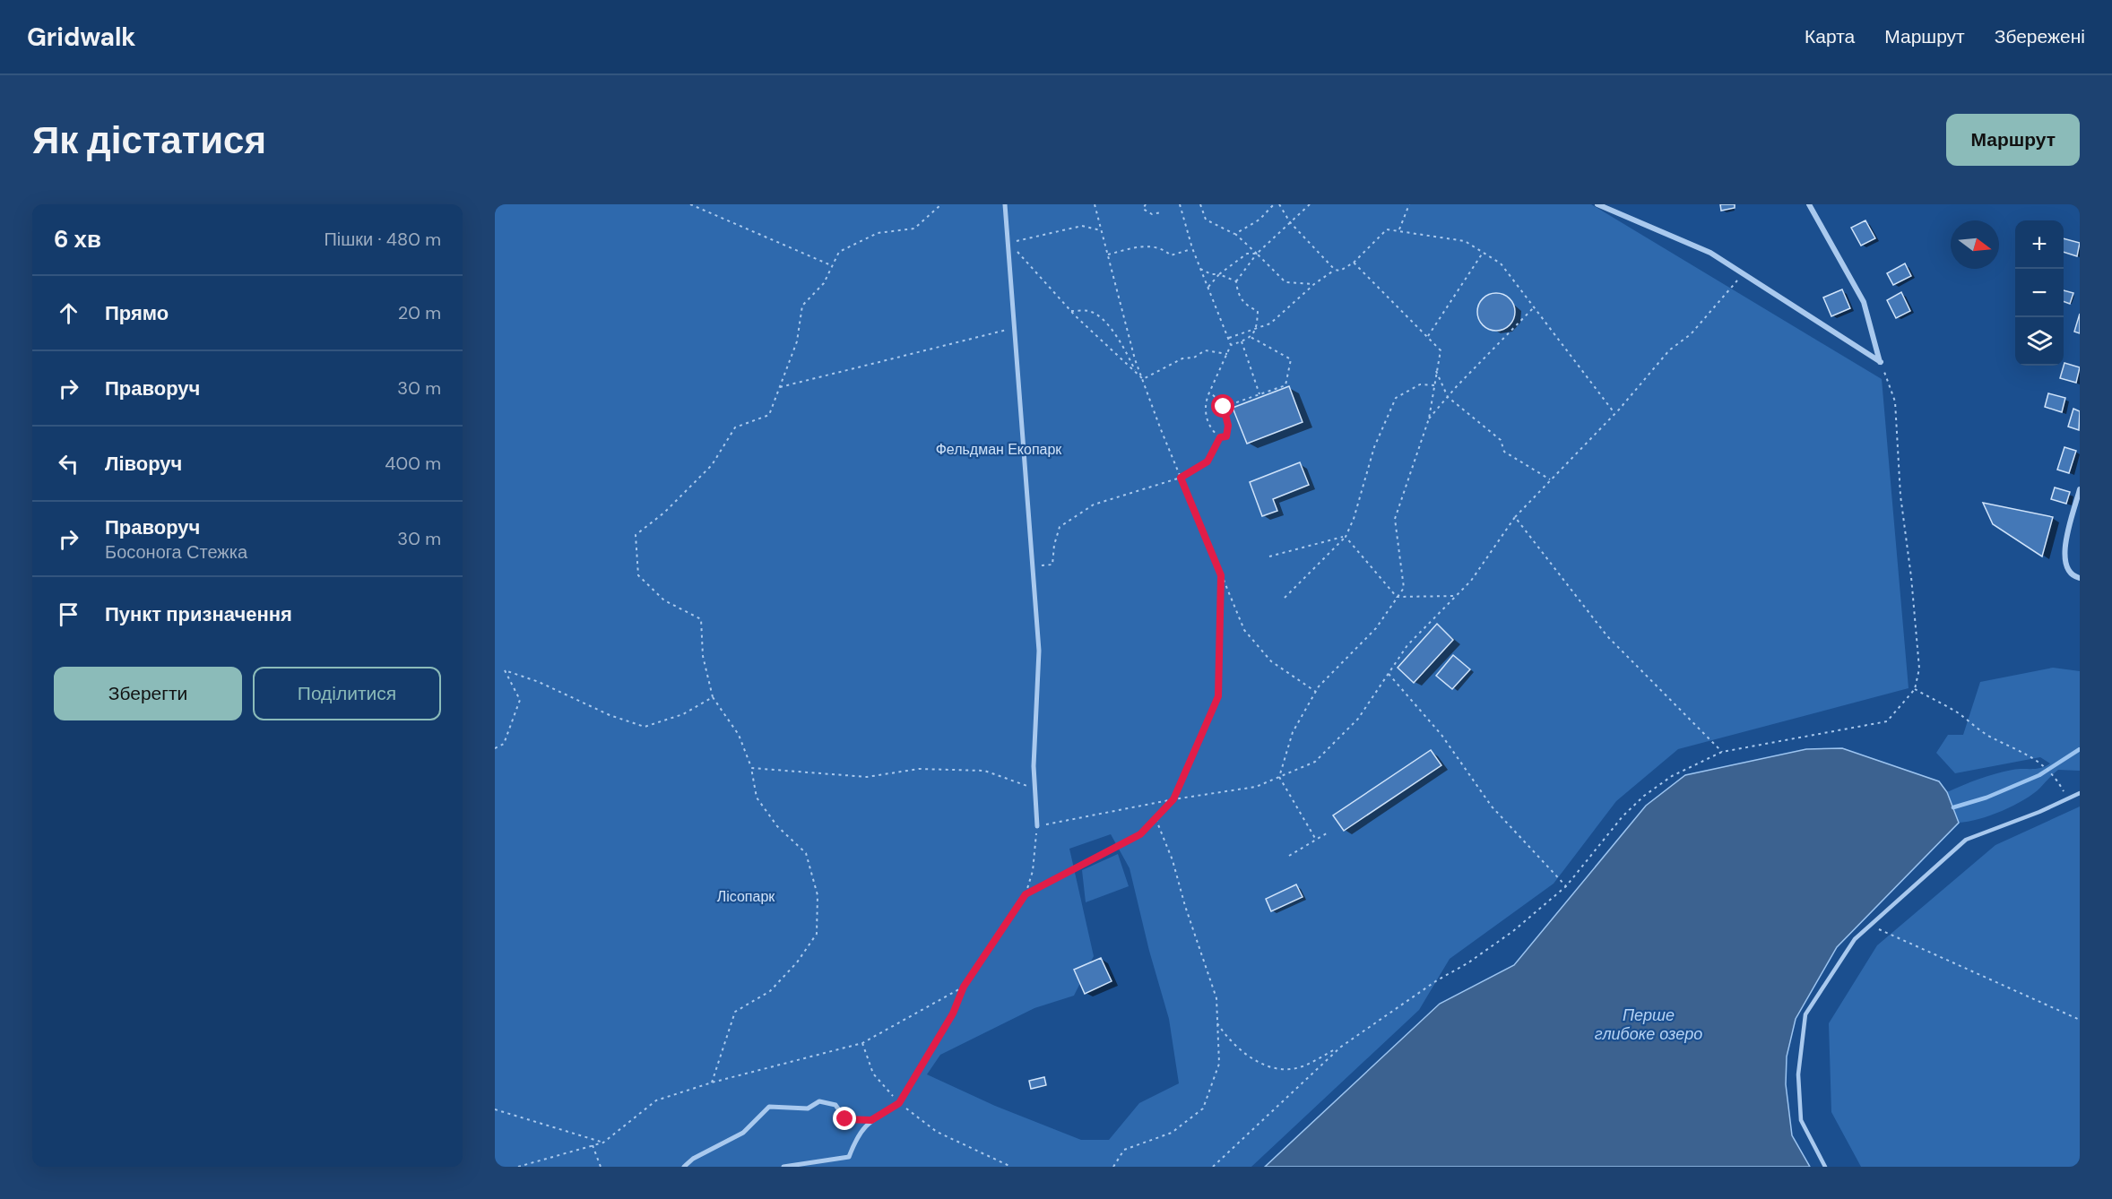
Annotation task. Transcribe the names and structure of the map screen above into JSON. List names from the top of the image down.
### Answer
{
  "water": ["Перше глибоке озеро"],
  "parks": ["Фельдман Екопарк", "Лісопарк"],
  "north": "right",
  "page": {
    "header": "Gridwalk",
    "nav": ["Карта", "Маршрут", "Збережені"],
    "buttons": [
      "Маршрут",
      ["Зберегти", "Поділитися"]
    ],
    "title": "Як дістатися",
    "heading": ["6 хв", "Пішки · 480 m"],
    "map_buttons": ["+", "−"],
    "list": [
      ["Прямо", "20 m"],
      ["Праворуч", "30 m"],
      ["Ліворуч", "400 m"],
      ["Праворуч", "Босонога Стежка", "30 m"],
      "Пункт призначення"
    ]
  }
}
